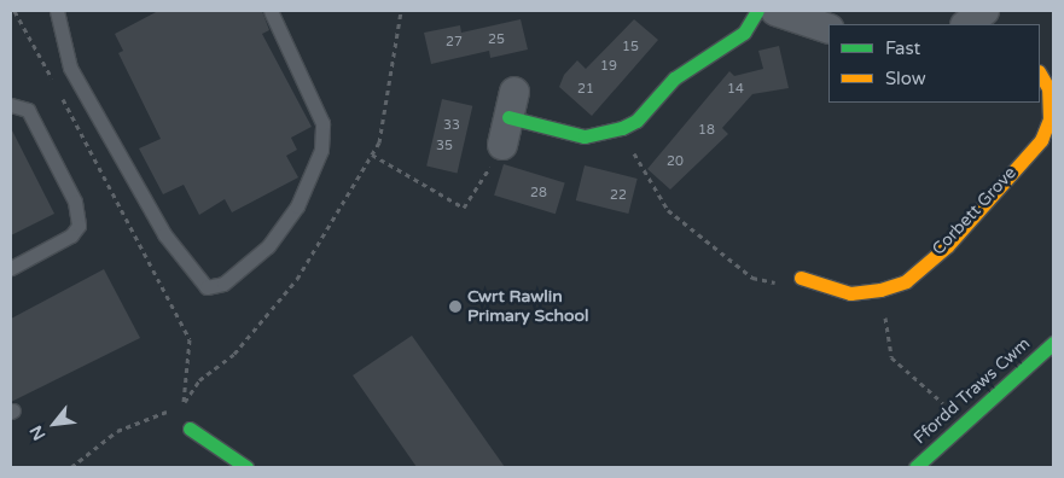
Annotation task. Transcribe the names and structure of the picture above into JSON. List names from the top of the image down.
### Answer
{
  "streets": {
    "street": ["Corbett Grove", "Ffordd Traws Cwm"]
  },
  "places": ["Cwrt Rawlin Primary School"],
  "house_numbers": [
    "25",
    "27",
    "15",
    "19",
    "21",
    "14",
    "33",
    "18",
    "35",
    "20",
    "28",
    "22"
  ],
  "legend": ["Fast", "Slow"],
  "north": "bottom left"
}
